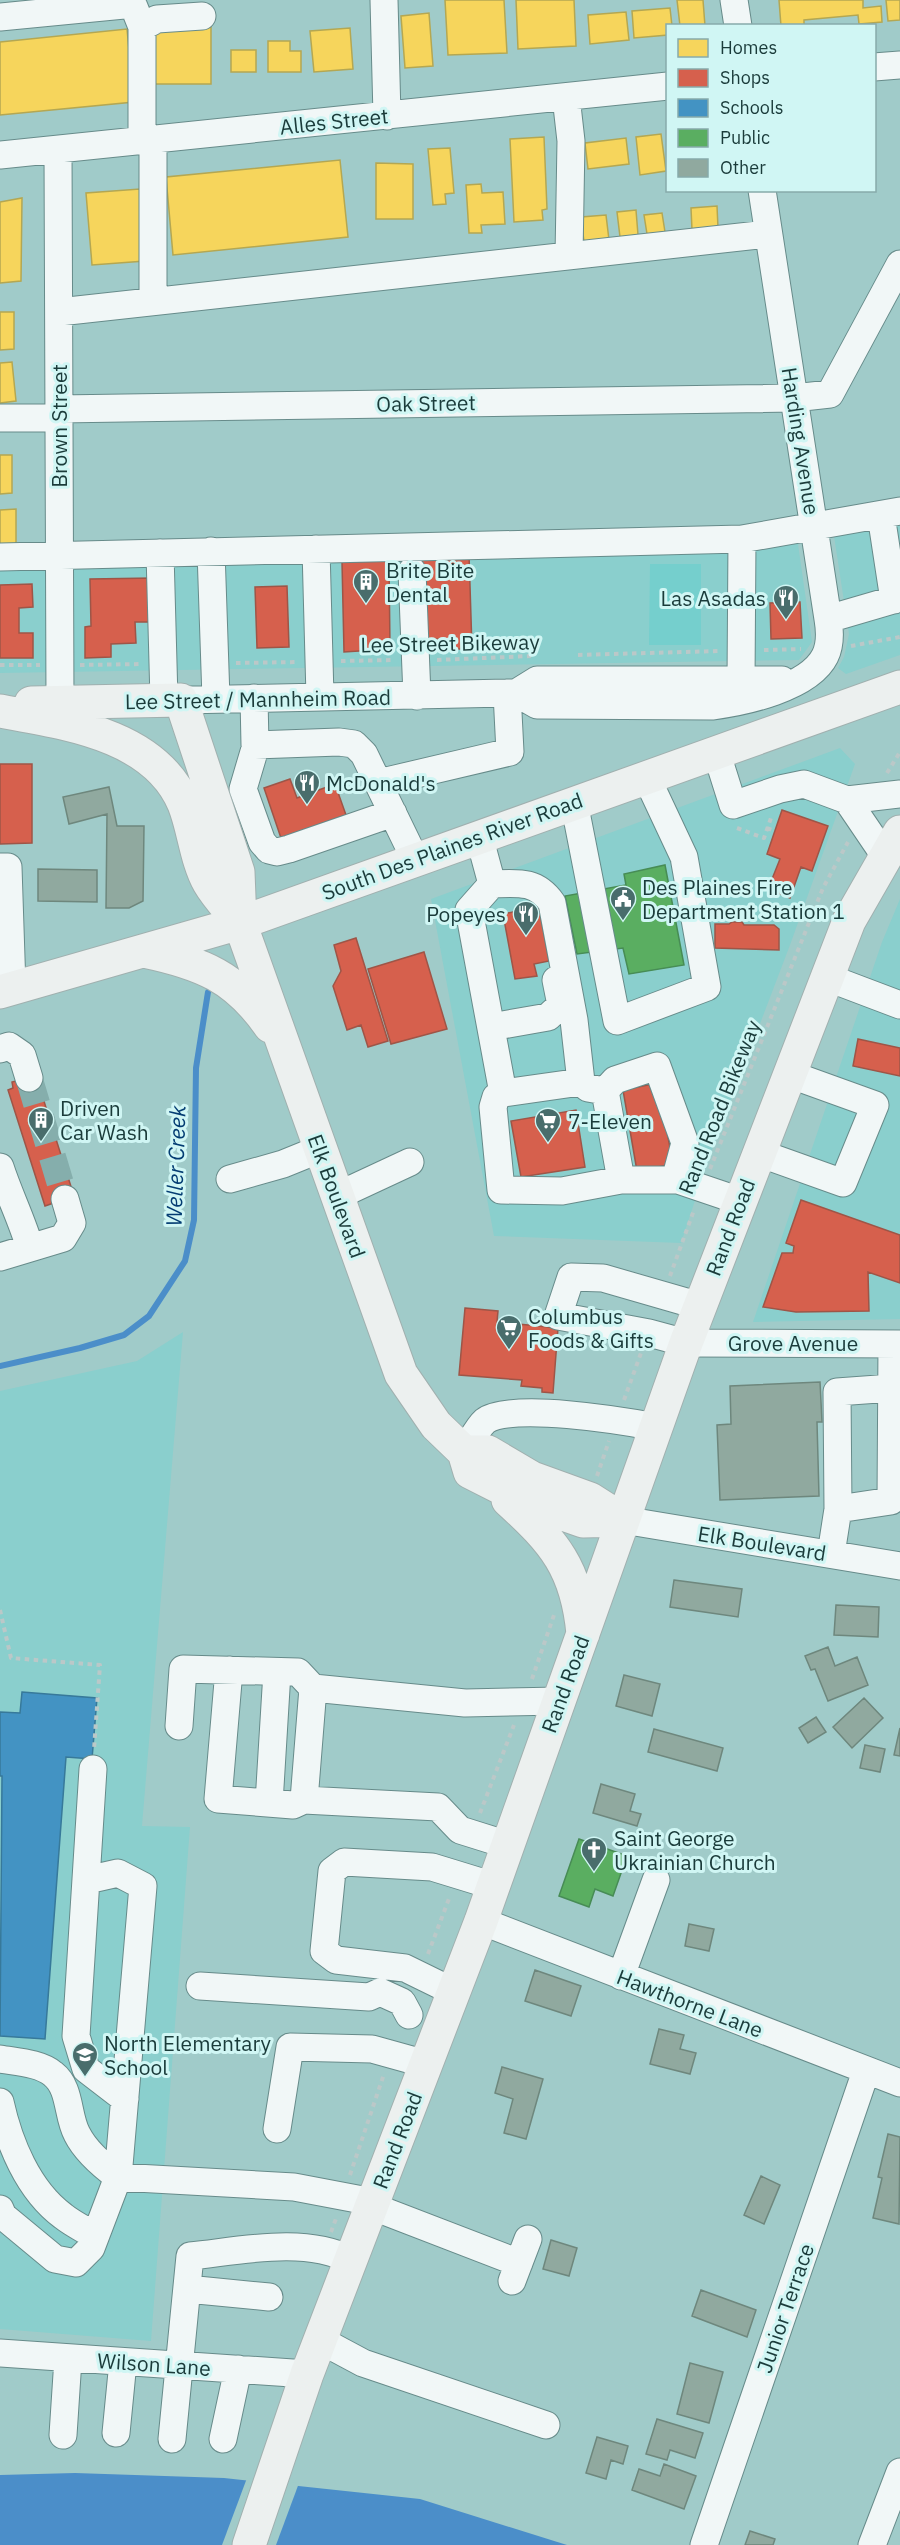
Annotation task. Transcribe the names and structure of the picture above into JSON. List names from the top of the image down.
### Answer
{
  "streets": {
    "main road": [
      "Lee Street / Mannheim Road",
      "South Des Plaines River Road",
      "Elk Boulevard",
      "Rand Road"
    ],
    "street": [
      "Alles Street",
      "Oak Street",
      "Brown Street",
      "Harding Avenue",
      "Grove Avenue",
      "Hawthorne Lane",
      "Junior Terrace",
      "Wilson Lane"
    ],
    "path": ["Lee Street Bikeway", "Rand Road Bikeway"]
  },
  "crossings": [
    ["Alles Street", "Brown Street"],
    ["Oak Street", "Brown Street"],
    ["Oak Street", "Harding Avenue"],
    ["Brown Street", "Lee Street / Mannheim Road"],
    ["Lee Street / Mannheim Road", "Elk Boulevard"],
    ["South Des Plaines River Road", "Elk Boulevard"],
    ["Rand Road Bikeway", "Grove Avenue"],
    ["Elk Boulevard", "Rand Road"],
    ["Rand Road", "Grove Avenue"],
    ["Rand Road", "Hawthorne Lane"],
    ["Rand Road", "Wilson Lane"],
    ["Hawthorne Lane", "Junior Terrace"]
  ],
  "water": ["Weller Creek"],
  "places": {
    "building": ["Brite Bite Dental", "Driven Car Wash"],
    "restaurant": ["Las Asadas", "McDonald's", "Popeyes"],
    "public building": ["Des Plaines Fire Department Station 1"],
    "supermarket": ["7-Eleven", "Columbus Foods & Gifts"],
    "church": ["Saint George Ukrainian Church"],
    "school or university": ["North Elementary School"]
  },
  "legend": [
    "Homes",
    "Shops",
    "Schools",
    "Public",
    "Other"
  ]
}
